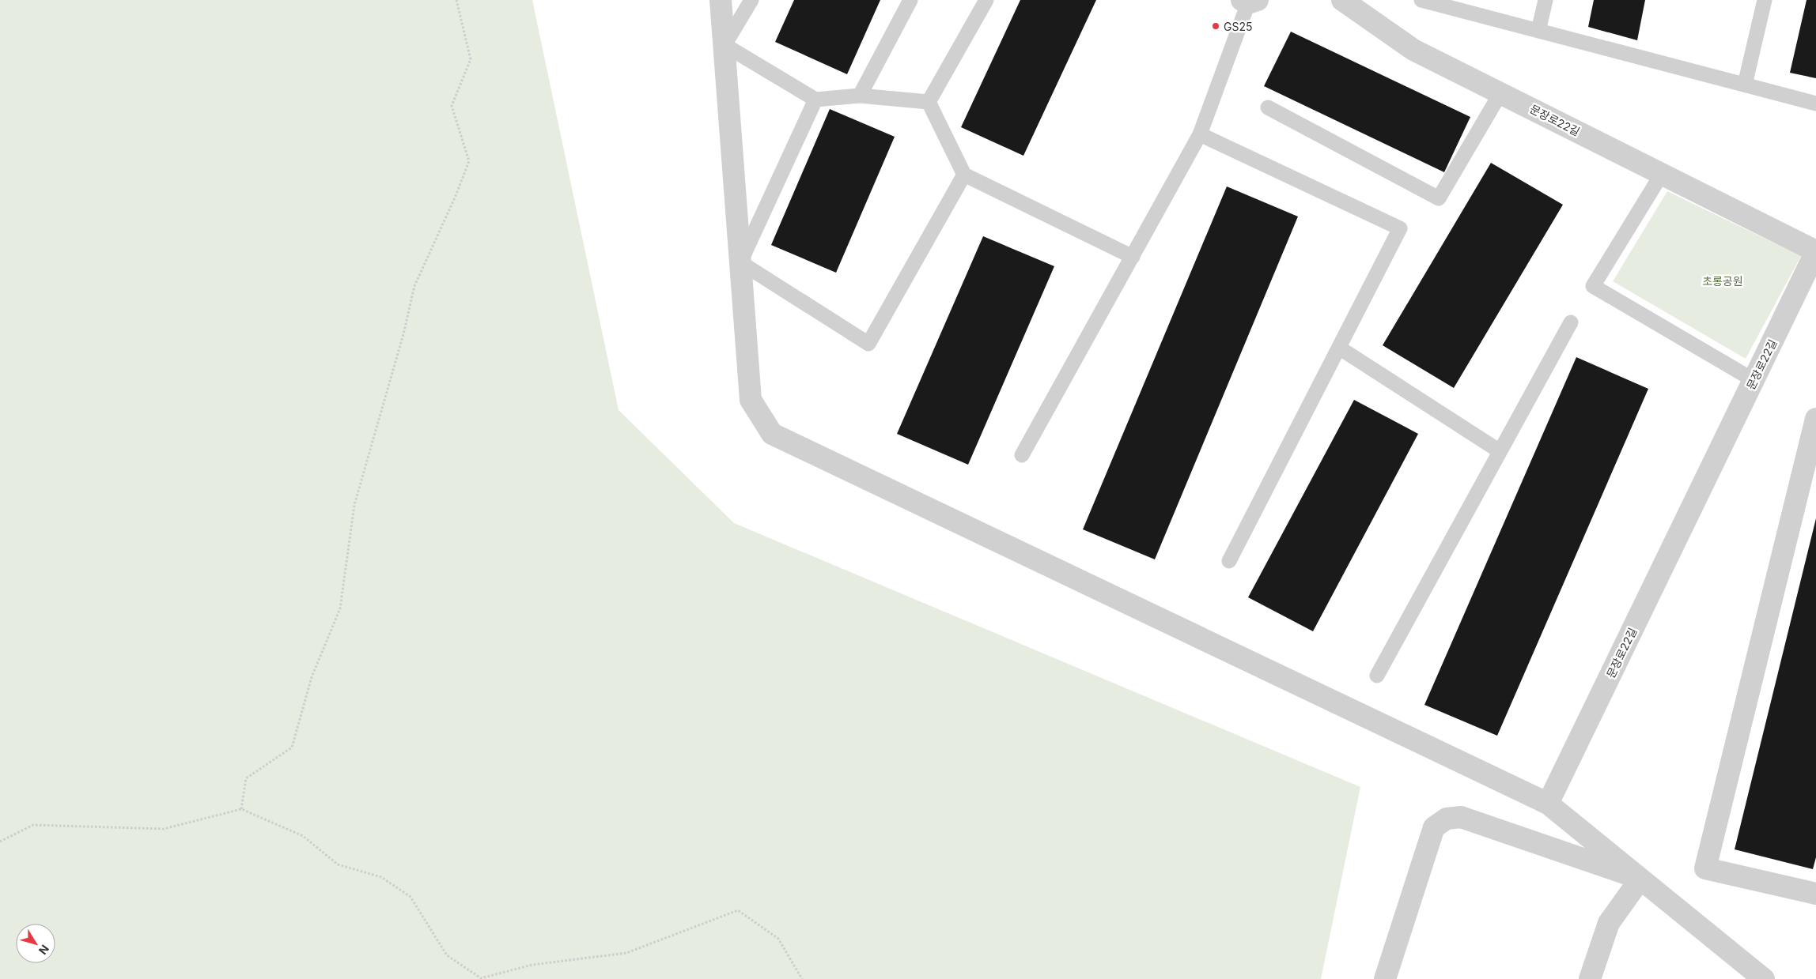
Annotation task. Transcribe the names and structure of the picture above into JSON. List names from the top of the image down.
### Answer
{
  "streets": {
    "street": ["문장로22길"]
  },
  "parks": ["초롱공원"],
  "places": ["GS25"],
  "north": "bottom right"
}
